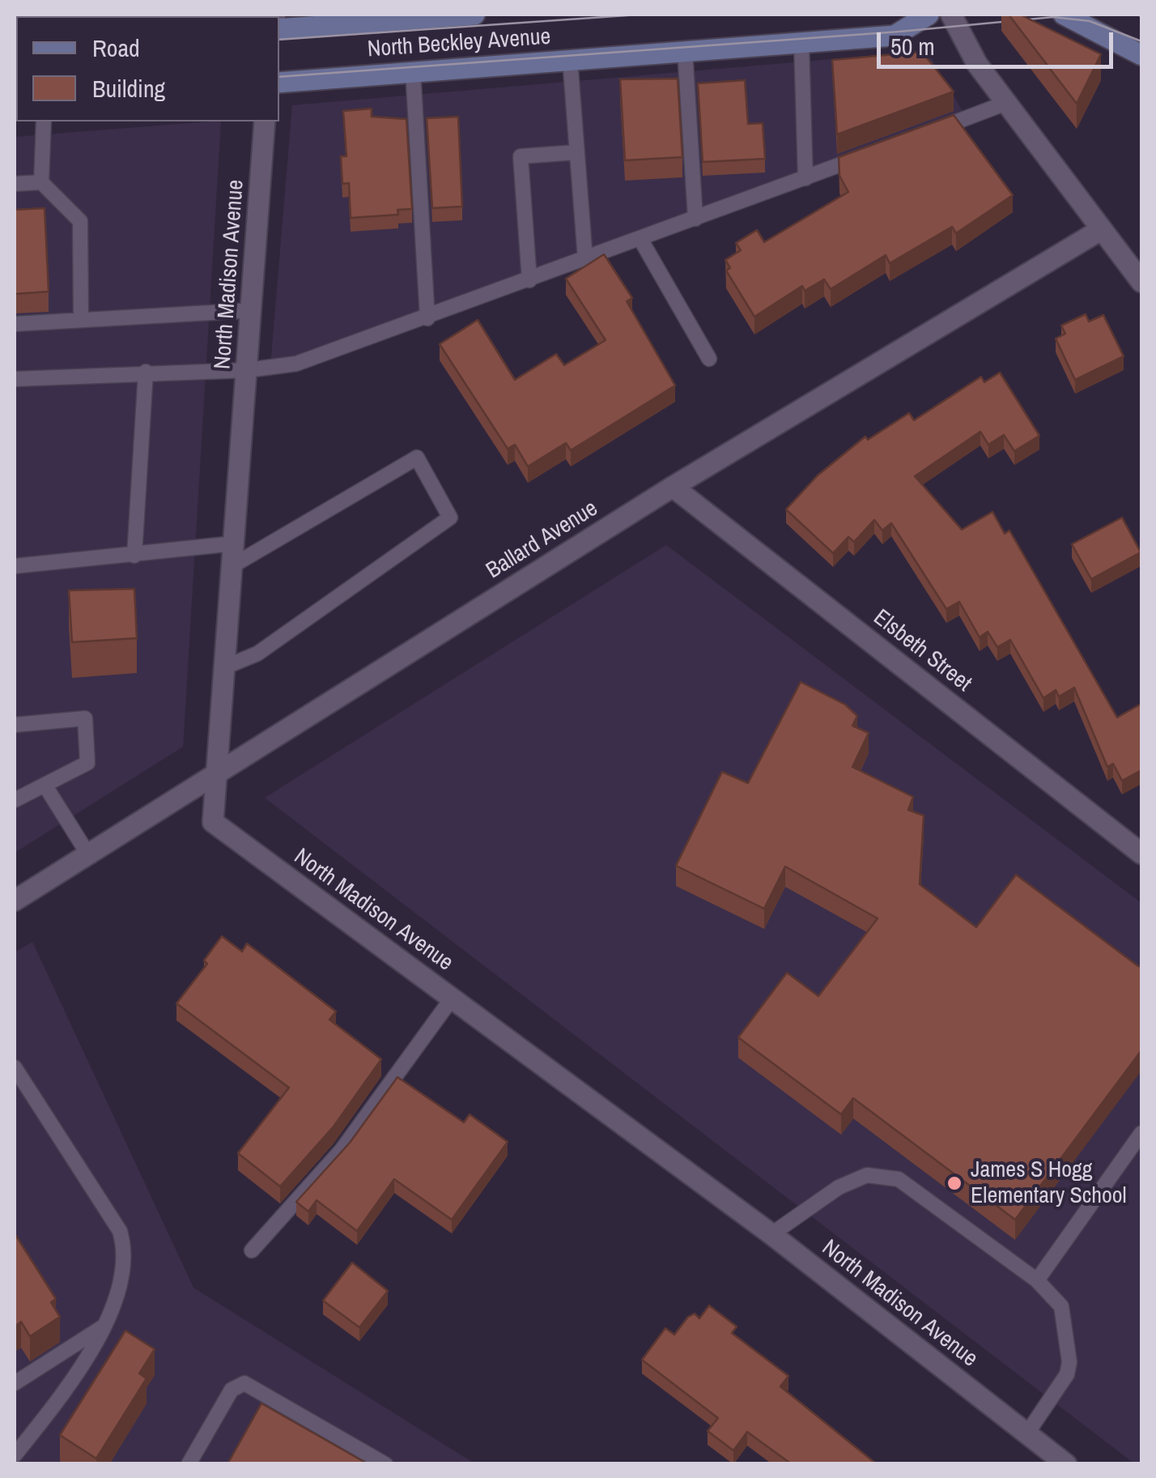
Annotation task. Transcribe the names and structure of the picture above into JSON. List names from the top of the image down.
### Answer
{
  "streets": {
    "main road": ["North Beckley Avenue"],
    "street": ["North Madison Avenue", "Ballard Avenue", "Elsbeth Street"]
  },
  "crossings": [
    ["North Madison Avenue", "Ballard Avenue"],
    ["Ballard Avenue", "Elsbeth Street"]
  ],
  "places": ["James S Hogg Elementary School"],
  "legend": ["Road", "Building"],
  "scale_bar": "50 m"
}
